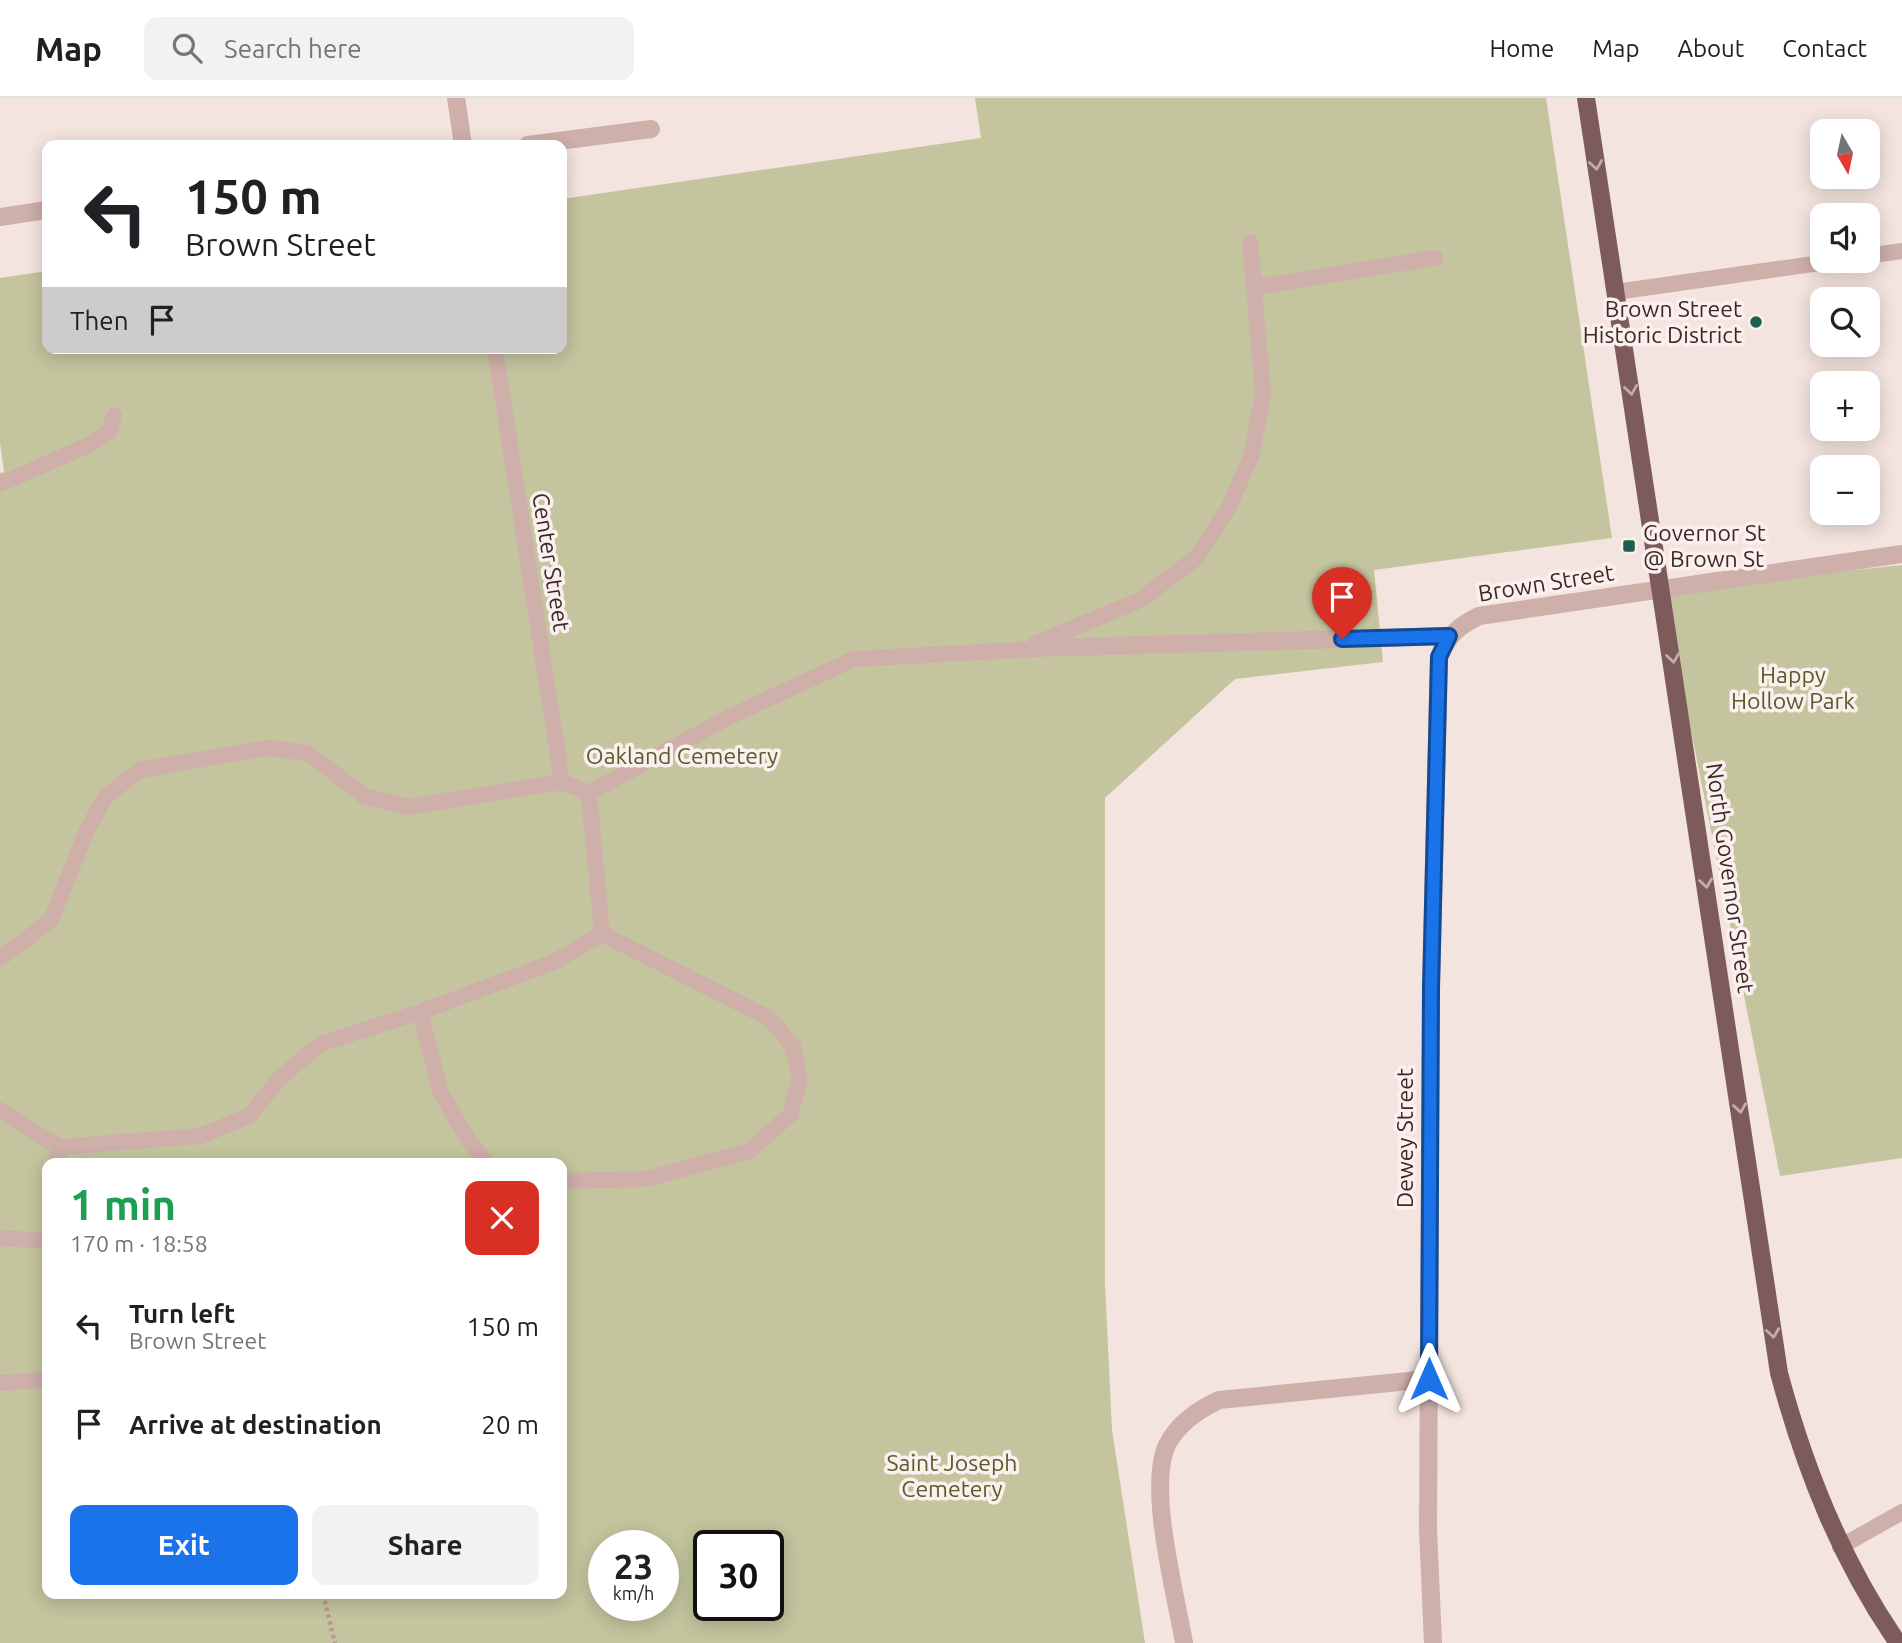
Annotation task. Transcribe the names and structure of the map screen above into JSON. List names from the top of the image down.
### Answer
{
  "streets": {
    "main road": ["North Governor Street"],
    "street": ["Brown Street", "Dewey Street"],
    "lane": ["Center Street"]
  },
  "crossings": [
    ["Brown Street", "North Governor Street"],
    ["Brown Street", "Dewey Street"]
  ],
  "one_way": ["North Governor Street"],
  "parks": ["Happy Hollow Park", "Oakland Cemetery", "Saint Joseph Cemetery"],
  "places": {
    "other": ["Brown Street Historic District"],
    "transit": ["Governor St @ Brown St"]
  },
  "north": "bottom",
  "page": {
    "header": "Map",
    "search": "Search here",
    "nav": [
      "Home",
      "Map",
      "About",
      "Contact"
    ],
    "map_buttons": ["+", "−"],
    "turn": ["150 m", "Brown Street"],
    "then": "Then",
    "heading": ["1 min", "170 m · 18:58"],
    "list": [
      {
        "name": "Turn left",
        "note": "Brown Street",
        "value": "150 m"
      },
      {
        "name": "Arrive at destination",
        "value": "20 m"
      }
    ],
    "buttons": ["Exit", "Share"],
    "speed": "23 km/h",
    "limit": "30"
  }
}
